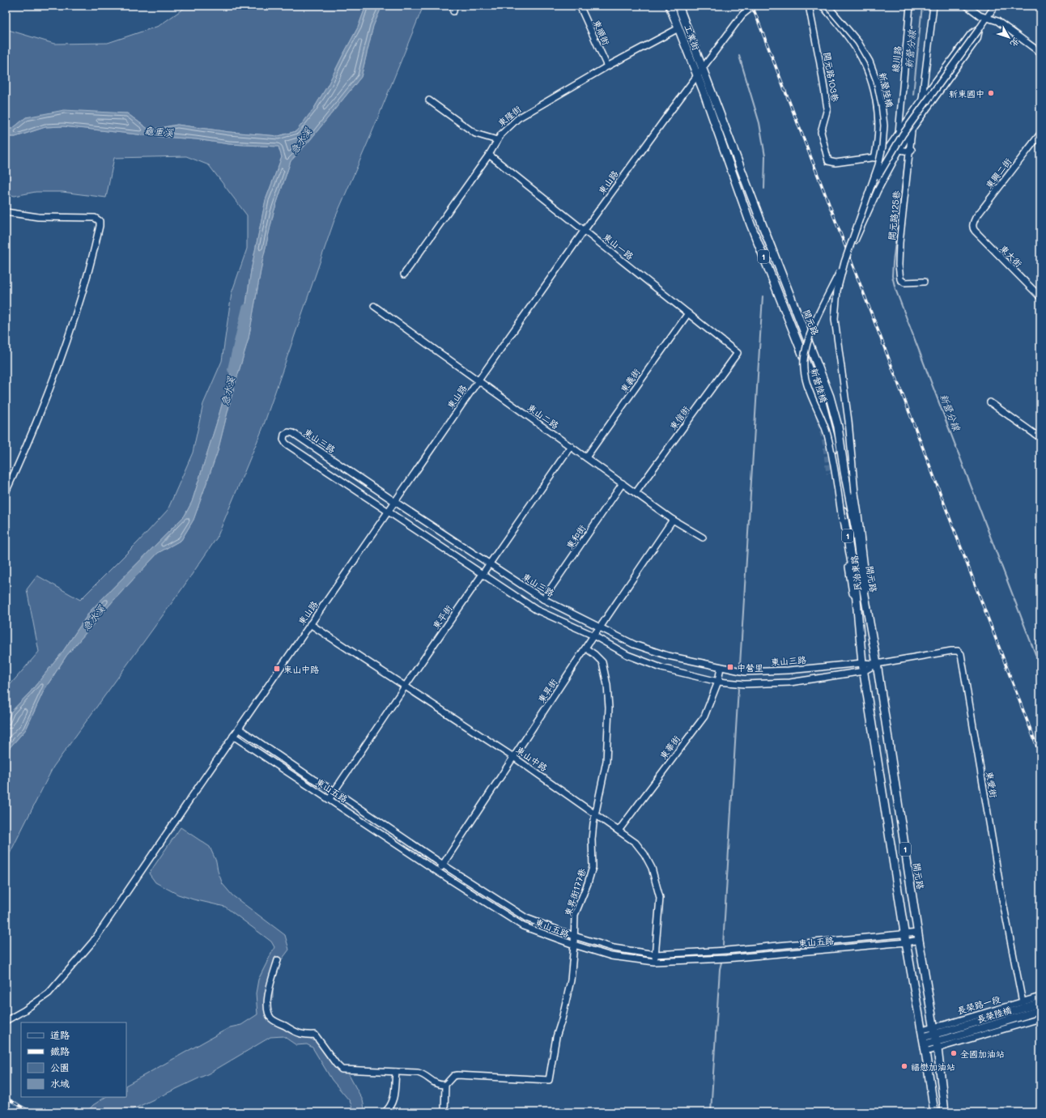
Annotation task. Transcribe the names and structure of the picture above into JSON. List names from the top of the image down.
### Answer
{
  "streets": {
    "main road": [
      "工業街",
      "1",
      "開元路",
      "長榮路一段",
      "長榮陸橋"
    ],
    "street": [
      "東順街",
      "綠川路",
      "開元路103巷",
      "新營陸橋",
      "東隆街",
      "東興二街",
      "東山路",
      "開元路125巷",
      "東山一路",
      "東大街",
      "東義街",
      "東山二路",
      "東信街",
      "東山三路",
      "東和街",
      "民治東路",
      "東平街",
      "東昇街",
      "東華街",
      "東山中路",
      "東愛街",
      "東山五路",
      "東昇街177巷"
    ]
  },
  "crossings": [
    ["東順街", "東隆街"],
    ["工業街", "東隆街"],
    ["工業街", "東山路"],
    ["工業街", "開元路"],
    ["開元路103巷", "開元路125巷"],
    ["新營陸橋", "開元路"],
    ["新營陸橋", "民治東路"],
    ["東隆街", "東山一路"],
    ["東興二街", "東大街"],
    ["東山路", "東山一路"],
    ["東山路", "開元路"],
    ["東山路", "東山二路"],
    ["東山路", "東山三路"],
    ["東山路", "東山中路"],
    ["東山路", "東山五路"],
    ["東山一路", "東義街"],
    ["東山一路", "東信街"],
    ["開元路", "東山三路"],
    ["開元路", "民治東路"],
    ["開元路", "東愛街"],
    ["開元路", "東山五路"],
    ["開元路", "長榮路一段"],
    ["東義街", "東山二路"],
    ["東山二路", "東信街"],
    ["東山二路", "東和街"],
    ["東山二路", "東平街"],
    ["東山二路", "東昇街"],
    ["東山三路", "東和街"],
    ["東山三路", "東平街"],
    ["東山三路", "東昇街"],
    ["東山三路", "東華街"],
    ["東山三路", "東愛街"],
    ["東平街", "東山中路"],
    ["東平街", "東山五路"],
    ["東昇街", "東山中路"],
    ["東昇街", "東山五路"],
    ["東華街", "東山中路"],
    ["東山中路", "東山五路"],
    ["東山中路", "東昇街177巷"],
    ["東愛街", "長榮路一段"],
    ["東山五路", "東昇街177巷"],
    ["長榮路一段", "長榮陸橋"]
  ],
  "water": ["新營分線", "龜重溪", "急水溪"],
  "places": {
    "other": ["新東國中", "全國加油站", "福懋加油站"],
    "transit": ["中營里", "東山中路"]
  },
  "legend": [
    "道路",
    "鐵路",
    "公園",
    "水域"
  ],
  "north": "bottom right"
}
